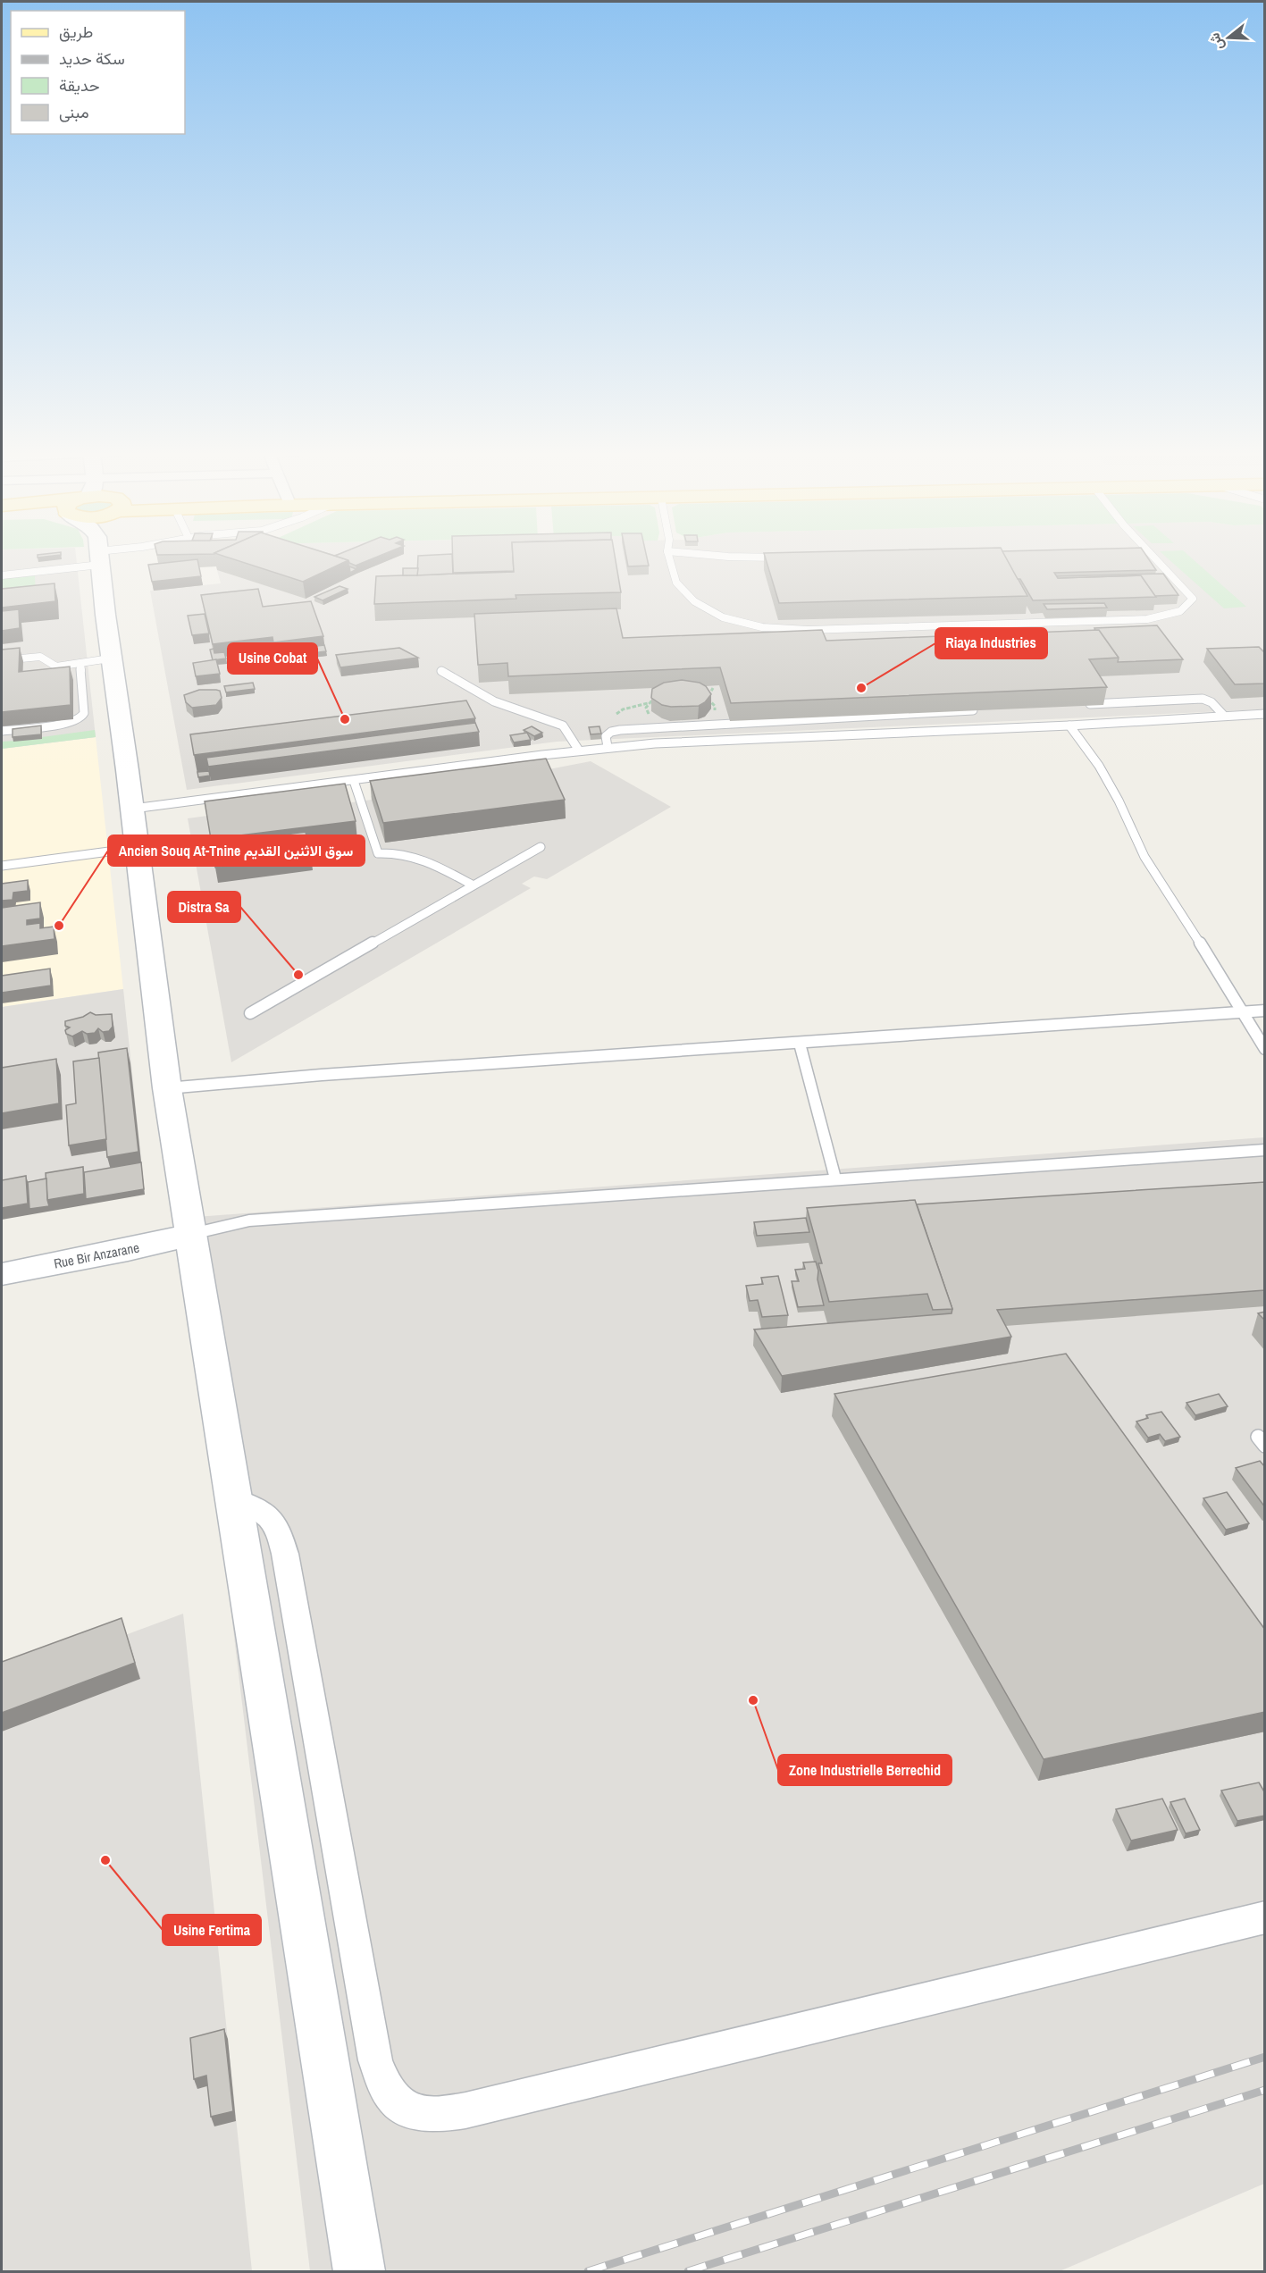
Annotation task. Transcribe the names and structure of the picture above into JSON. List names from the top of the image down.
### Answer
{
  "streets": {
    "street": ["Rue Bir Anzarane"]
  },
  "places": [
    "Riaya Industries",
    "Usine Cobat",
    "Ancien Souq At-Tnine سوق الاثنين القديم",
    "Distra Sa",
    "Zone Industrielle Berrechid",
    "Usine Fertima"
  ],
  "legend": [
    "طريق",
    "سكة حديد",
    "حديقة",
    "مبنى"
  ],
  "north": "left"
}
